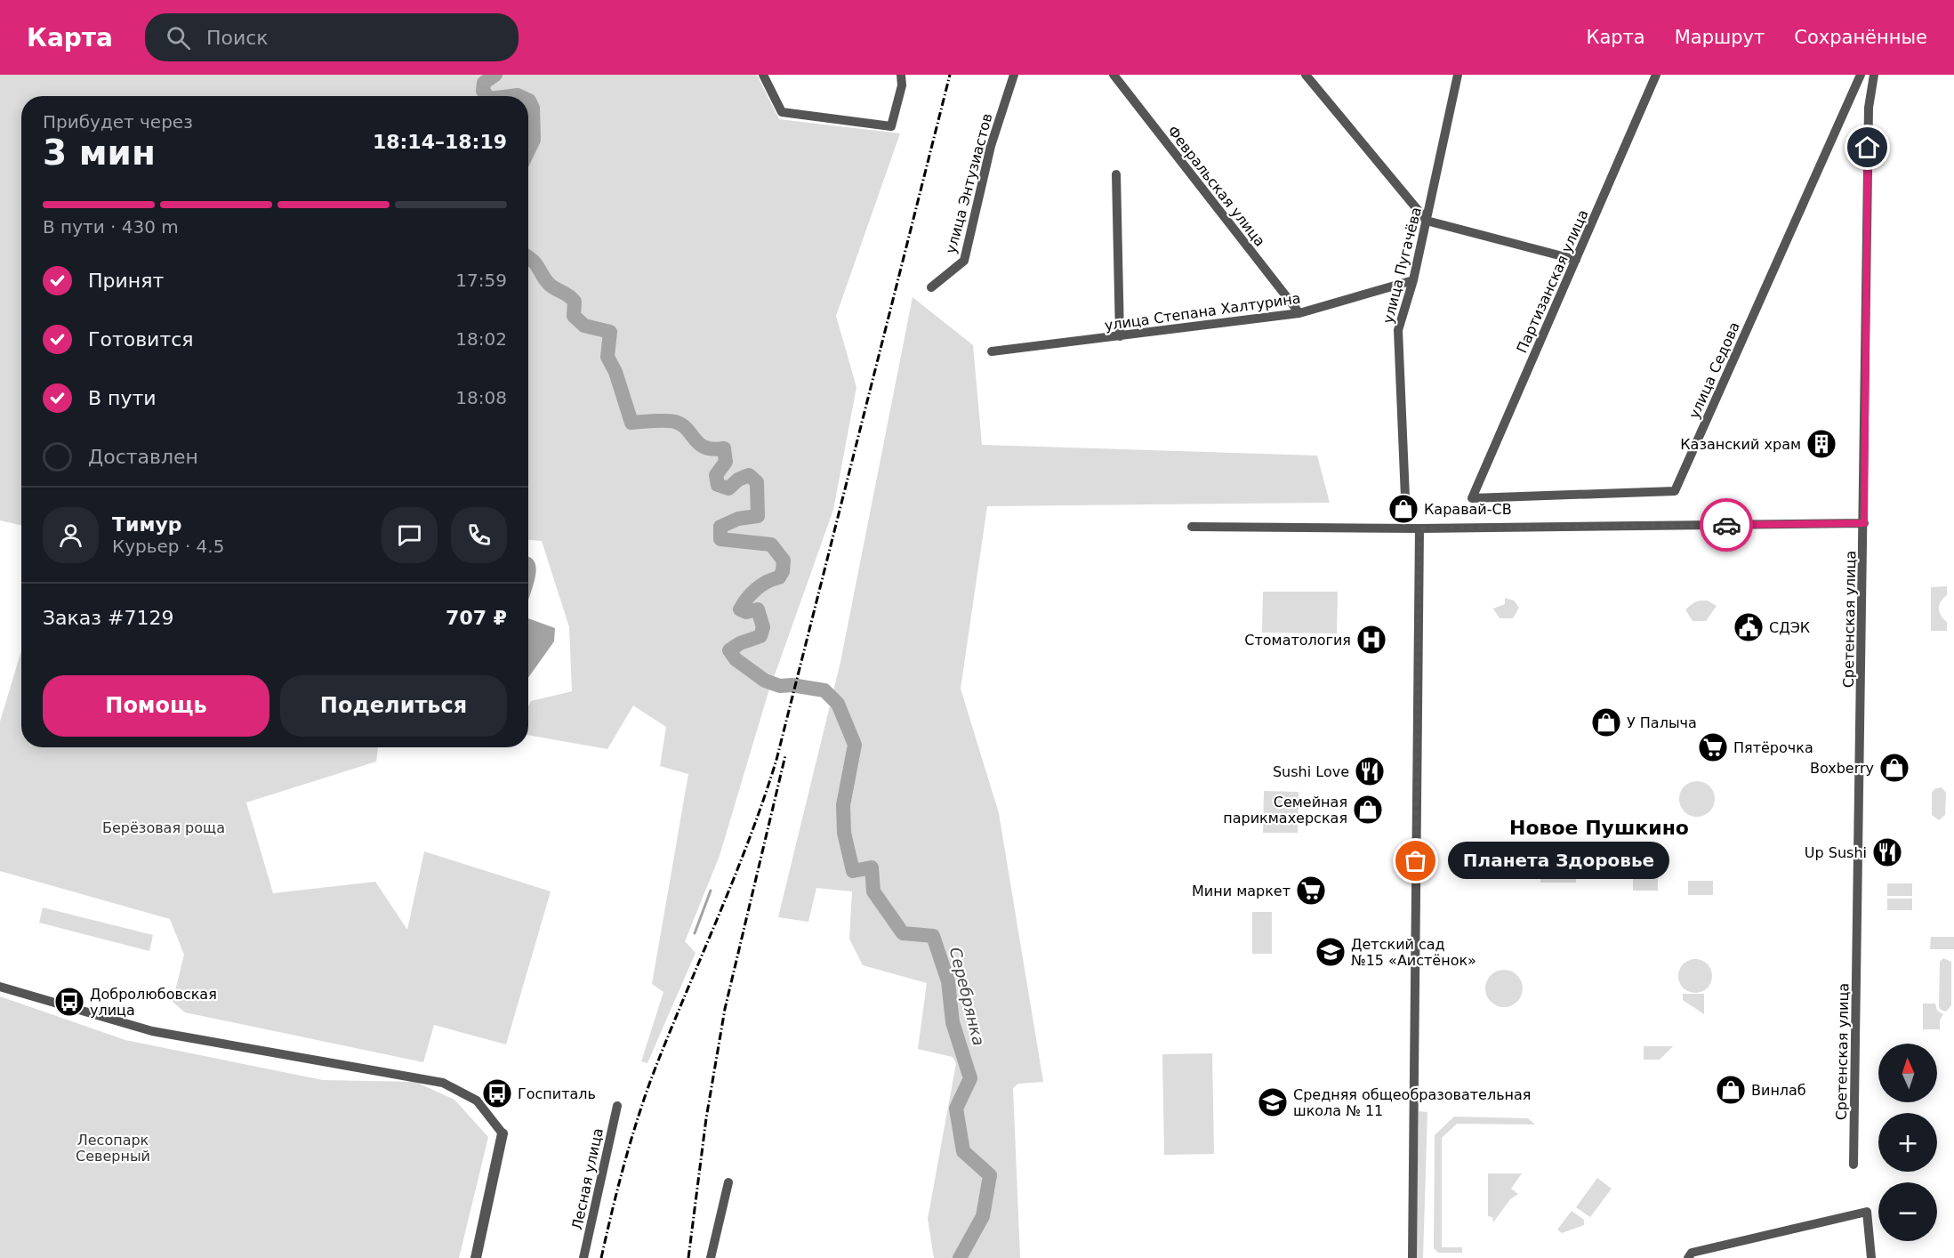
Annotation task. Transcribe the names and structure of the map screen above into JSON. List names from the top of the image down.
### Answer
{
  "streets": {
    "street": [
      "улица Энтузиастов",
      "Февральская улица",
      "улица Пугачёва",
      "Партизанская улица",
      "улица Степана Халтурина",
      "улица Седова",
      "Сретенская улица",
      "Лесная улица"
    ]
  },
  "crossings": [
    ["Февральская улица", "улица Степана Халтурина"],
    ["улица Пугачёва", "улица Степана Халтурина"],
    ["Партизанская улица", "улица Седова"]
  ],
  "districts": ["Новое Пушкино"],
  "water": ["Серебрянка"],
  "parks": ["Берёзовая роща", "Лесопарк Северный"],
  "places": {
    "building": ["Казанский храм"],
    "shop": [
      "Каравай-СВ",
      "У Палыча",
      "Boxberry",
      "Семейная парикмахерская",
      "Винлаб"
    ],
    "public building": ["СДЭК"],
    "hospital": ["Стоматология"],
    "supermarket": ["Пятёрочка", "Мини маркет"],
    "restaurant": ["Sushi Love", "Up Sushi"],
    "other": ["Планета Здоровье"],
    "school or university": ["Детский сад №15 «Аистёнок»", "Средняя общеобразовательная школа № 11"],
    "bus stop": ["Добролюбовская улица", "Госпиталь"]
  },
  "north": "top",
  "page": {
    "header": "Карта",
    "search": "Поиск",
    "nav": ["Карта", "Маршрут", "Сохранённые"],
    "heading": ["3 мин", "Прибудет через", "18:14–18:19"],
    "panel": [
      "Тимур",
      "Курьер · 4.5",
      "Заказ #7129",
      "707 ₽"
    ],
    "bar": "В пути · 430 m",
    "list": [
      ["Принят", "17:59"],
      ["Готовится", "18:02"],
      ["В пути", "18:08"],
      "Доставлен"
    ],
    "buttons": ["Помощь", "Поделиться"],
    "bubble": "Планета Здоровье",
    "map_buttons": ["+", "−"]
  }
}
